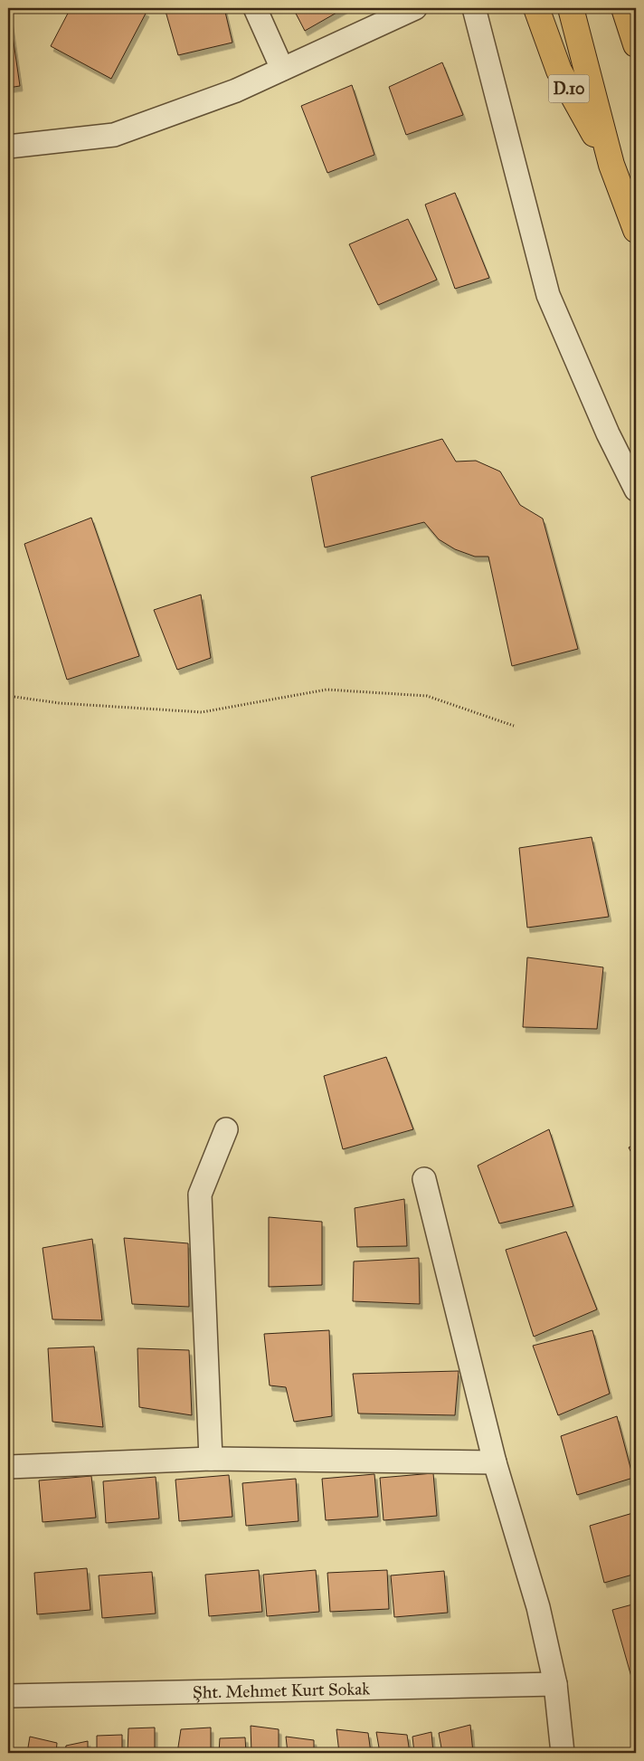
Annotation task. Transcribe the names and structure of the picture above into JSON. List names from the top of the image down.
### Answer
{
  "streets": {
    "highway": ["D.10"],
    "street": ["Şht. Mehmet Kurt Sokak"]
  }
}
